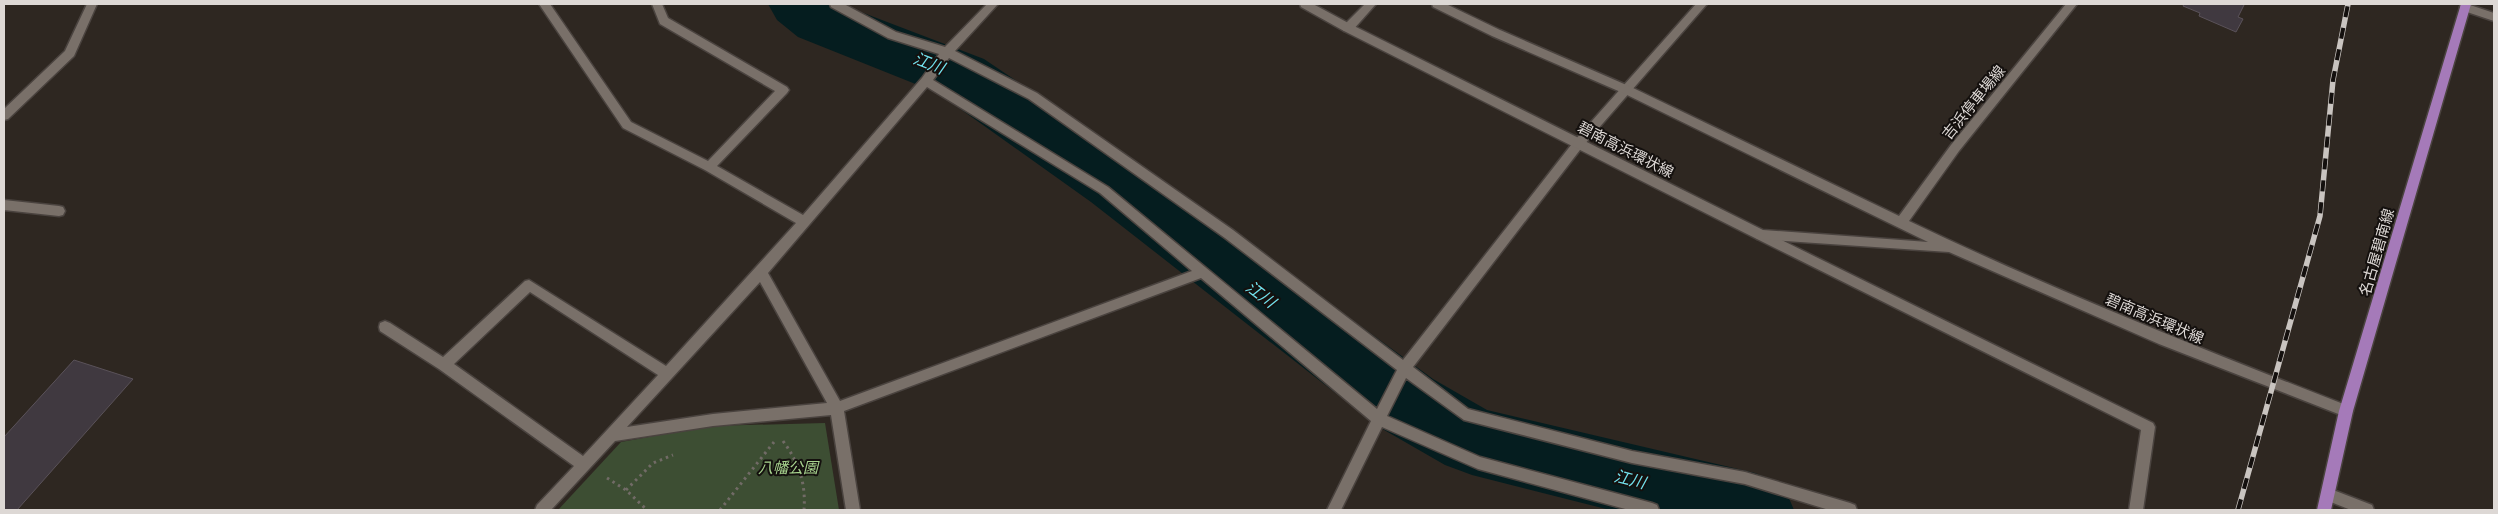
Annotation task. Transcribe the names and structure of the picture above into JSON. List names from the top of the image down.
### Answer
{
  "streets": {
    "main road": ["名古屋碧南線"],
    "street": ["吉浜停車場線", "碧南高浜環状線"]
  },
  "crossings": [
    ["吉浜停車場線", "碧南高浜環状線"],
    ["碧南高浜環状線", "名古屋碧南線"]
  ],
  "water": ["江川"],
  "parks": ["八幡公園"]
}
